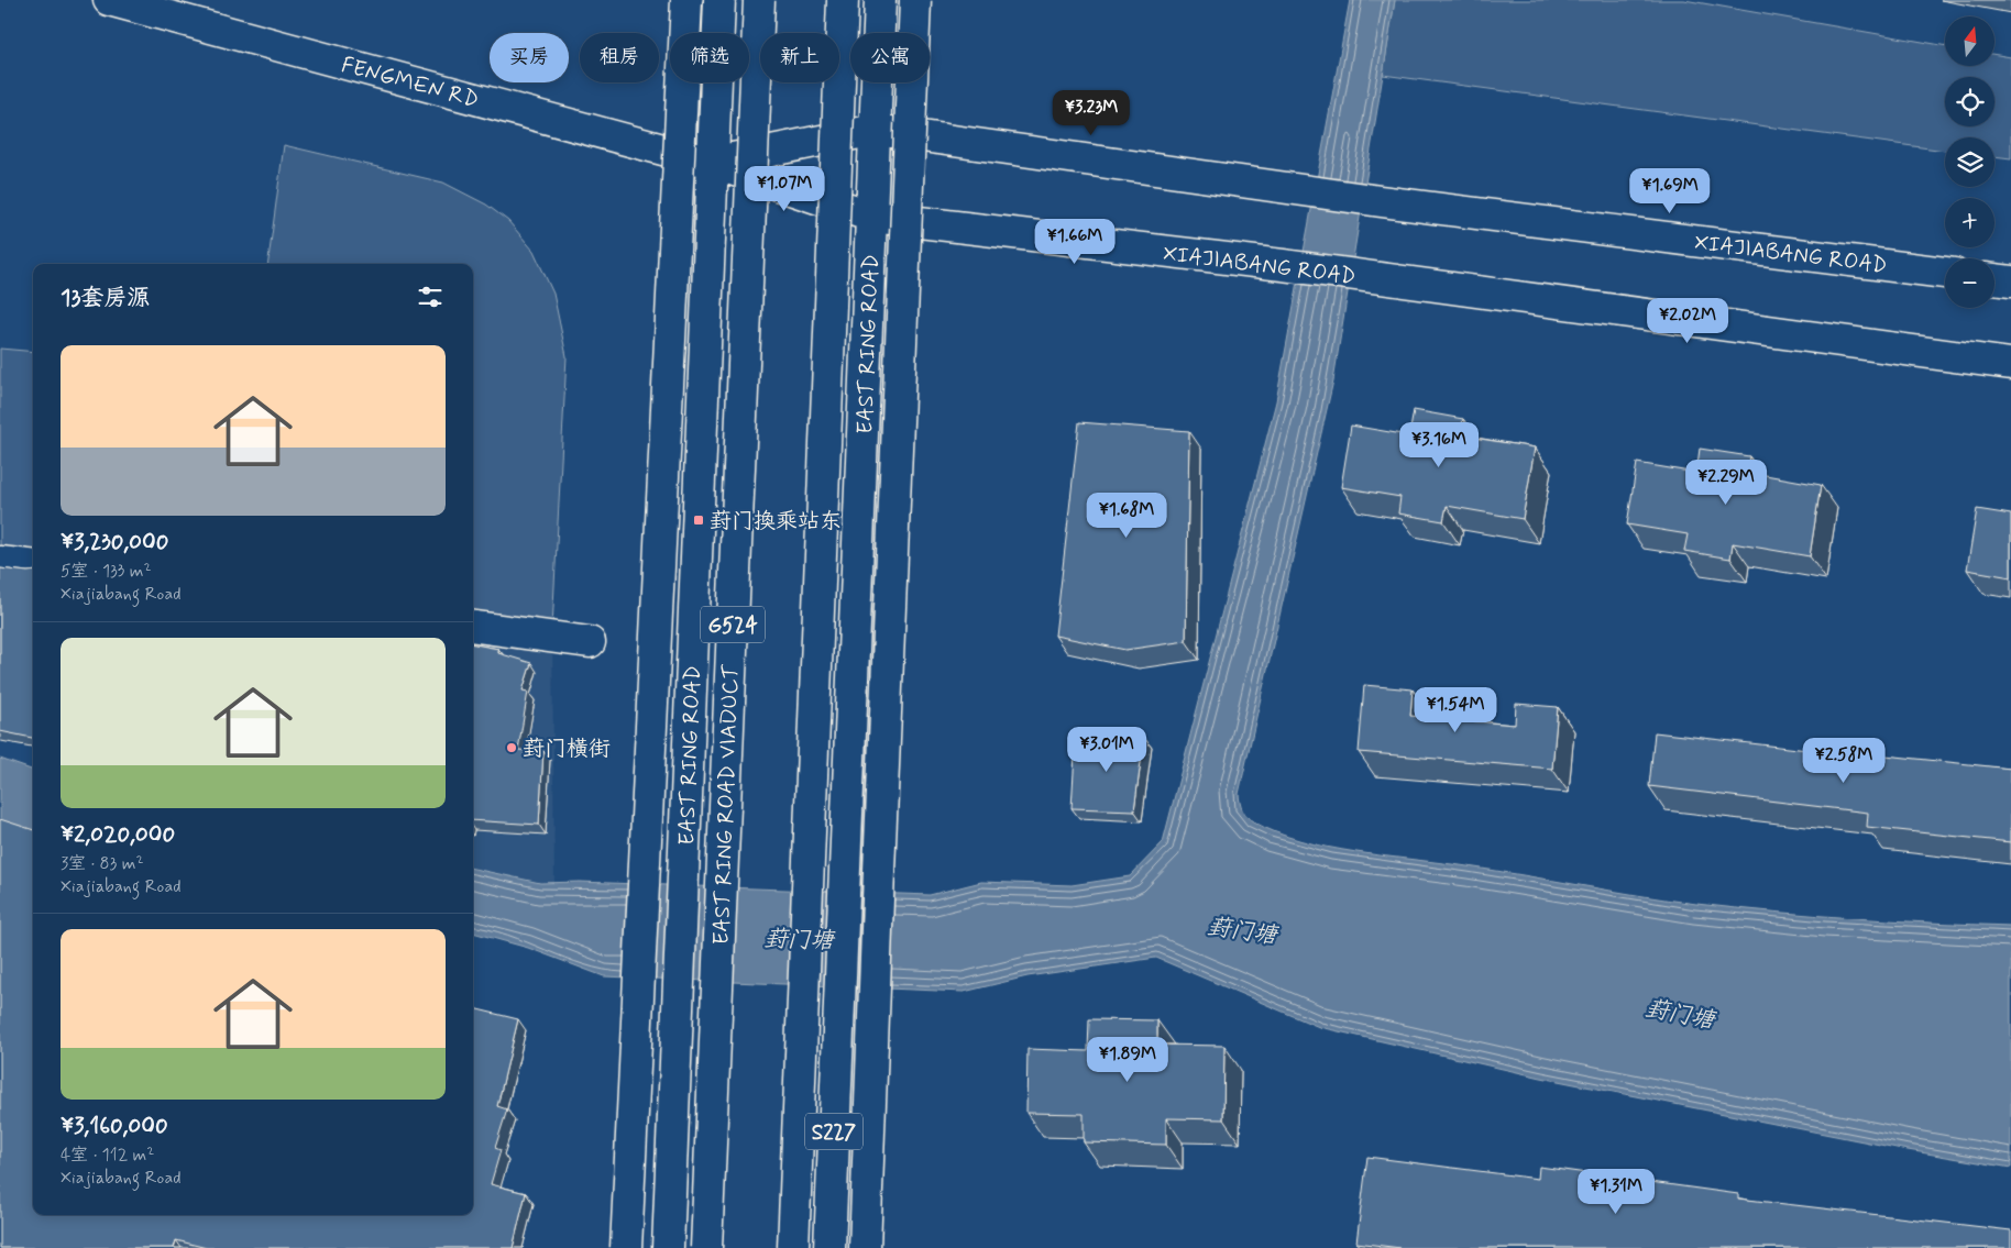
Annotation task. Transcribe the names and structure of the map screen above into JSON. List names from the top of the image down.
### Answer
{
  "streets": {
    "main road": [
      "FENGMEN RD",
      "XIAJIABANG ROAD",
      "EAST RING ROAD",
      "G524",
      "EAST RING ROAD VIADUCT",
      "S227"
    ]
  },
  "crossings": [
    ["FENGMEN RD", "XIAJIABANG ROAD"],
    ["FENGMEN RD", "EAST RING ROAD"],
    ["XIAJIABANG ROAD", "EAST RING ROAD"]
  ],
  "water": ["葑门塘"],
  "places": {
    "transit": ["葑门换乘站东"],
    "other": ["葑门横街"]
  },
  "north": "top",
  "page": {
    "map_buttons": ["+", "−"],
    "chip": [
      "买房",
      "租房",
      "筛选",
      "新上",
      "公寓"
    ],
    "price": [
      "¥3.23M",
      "¥1.07M",
      "¥1.69M",
      "¥1.66M",
      "¥2.02M",
      "¥3.16M",
      "¥2.29M",
      "¥1.68M",
      "¥1.54M",
      "¥3.01M",
      "¥2.58M",
      "¥1.89M",
      "¥1.31M"
    ],
    "heading": "13套房源",
    "list": [
      {
        "name": "¥3,230,000",
        "note": "5室 · 133 m² · Xiajiabang Road"
      },
      {
        "name": "¥2,020,000",
        "note": "3室 · 83 m² · Xiajiabang Road"
      },
      {
        "name": "¥3,160,000",
        "note": "4室 · 112 m² · Xiajiabang Road"
      }
    ]
  }
}
